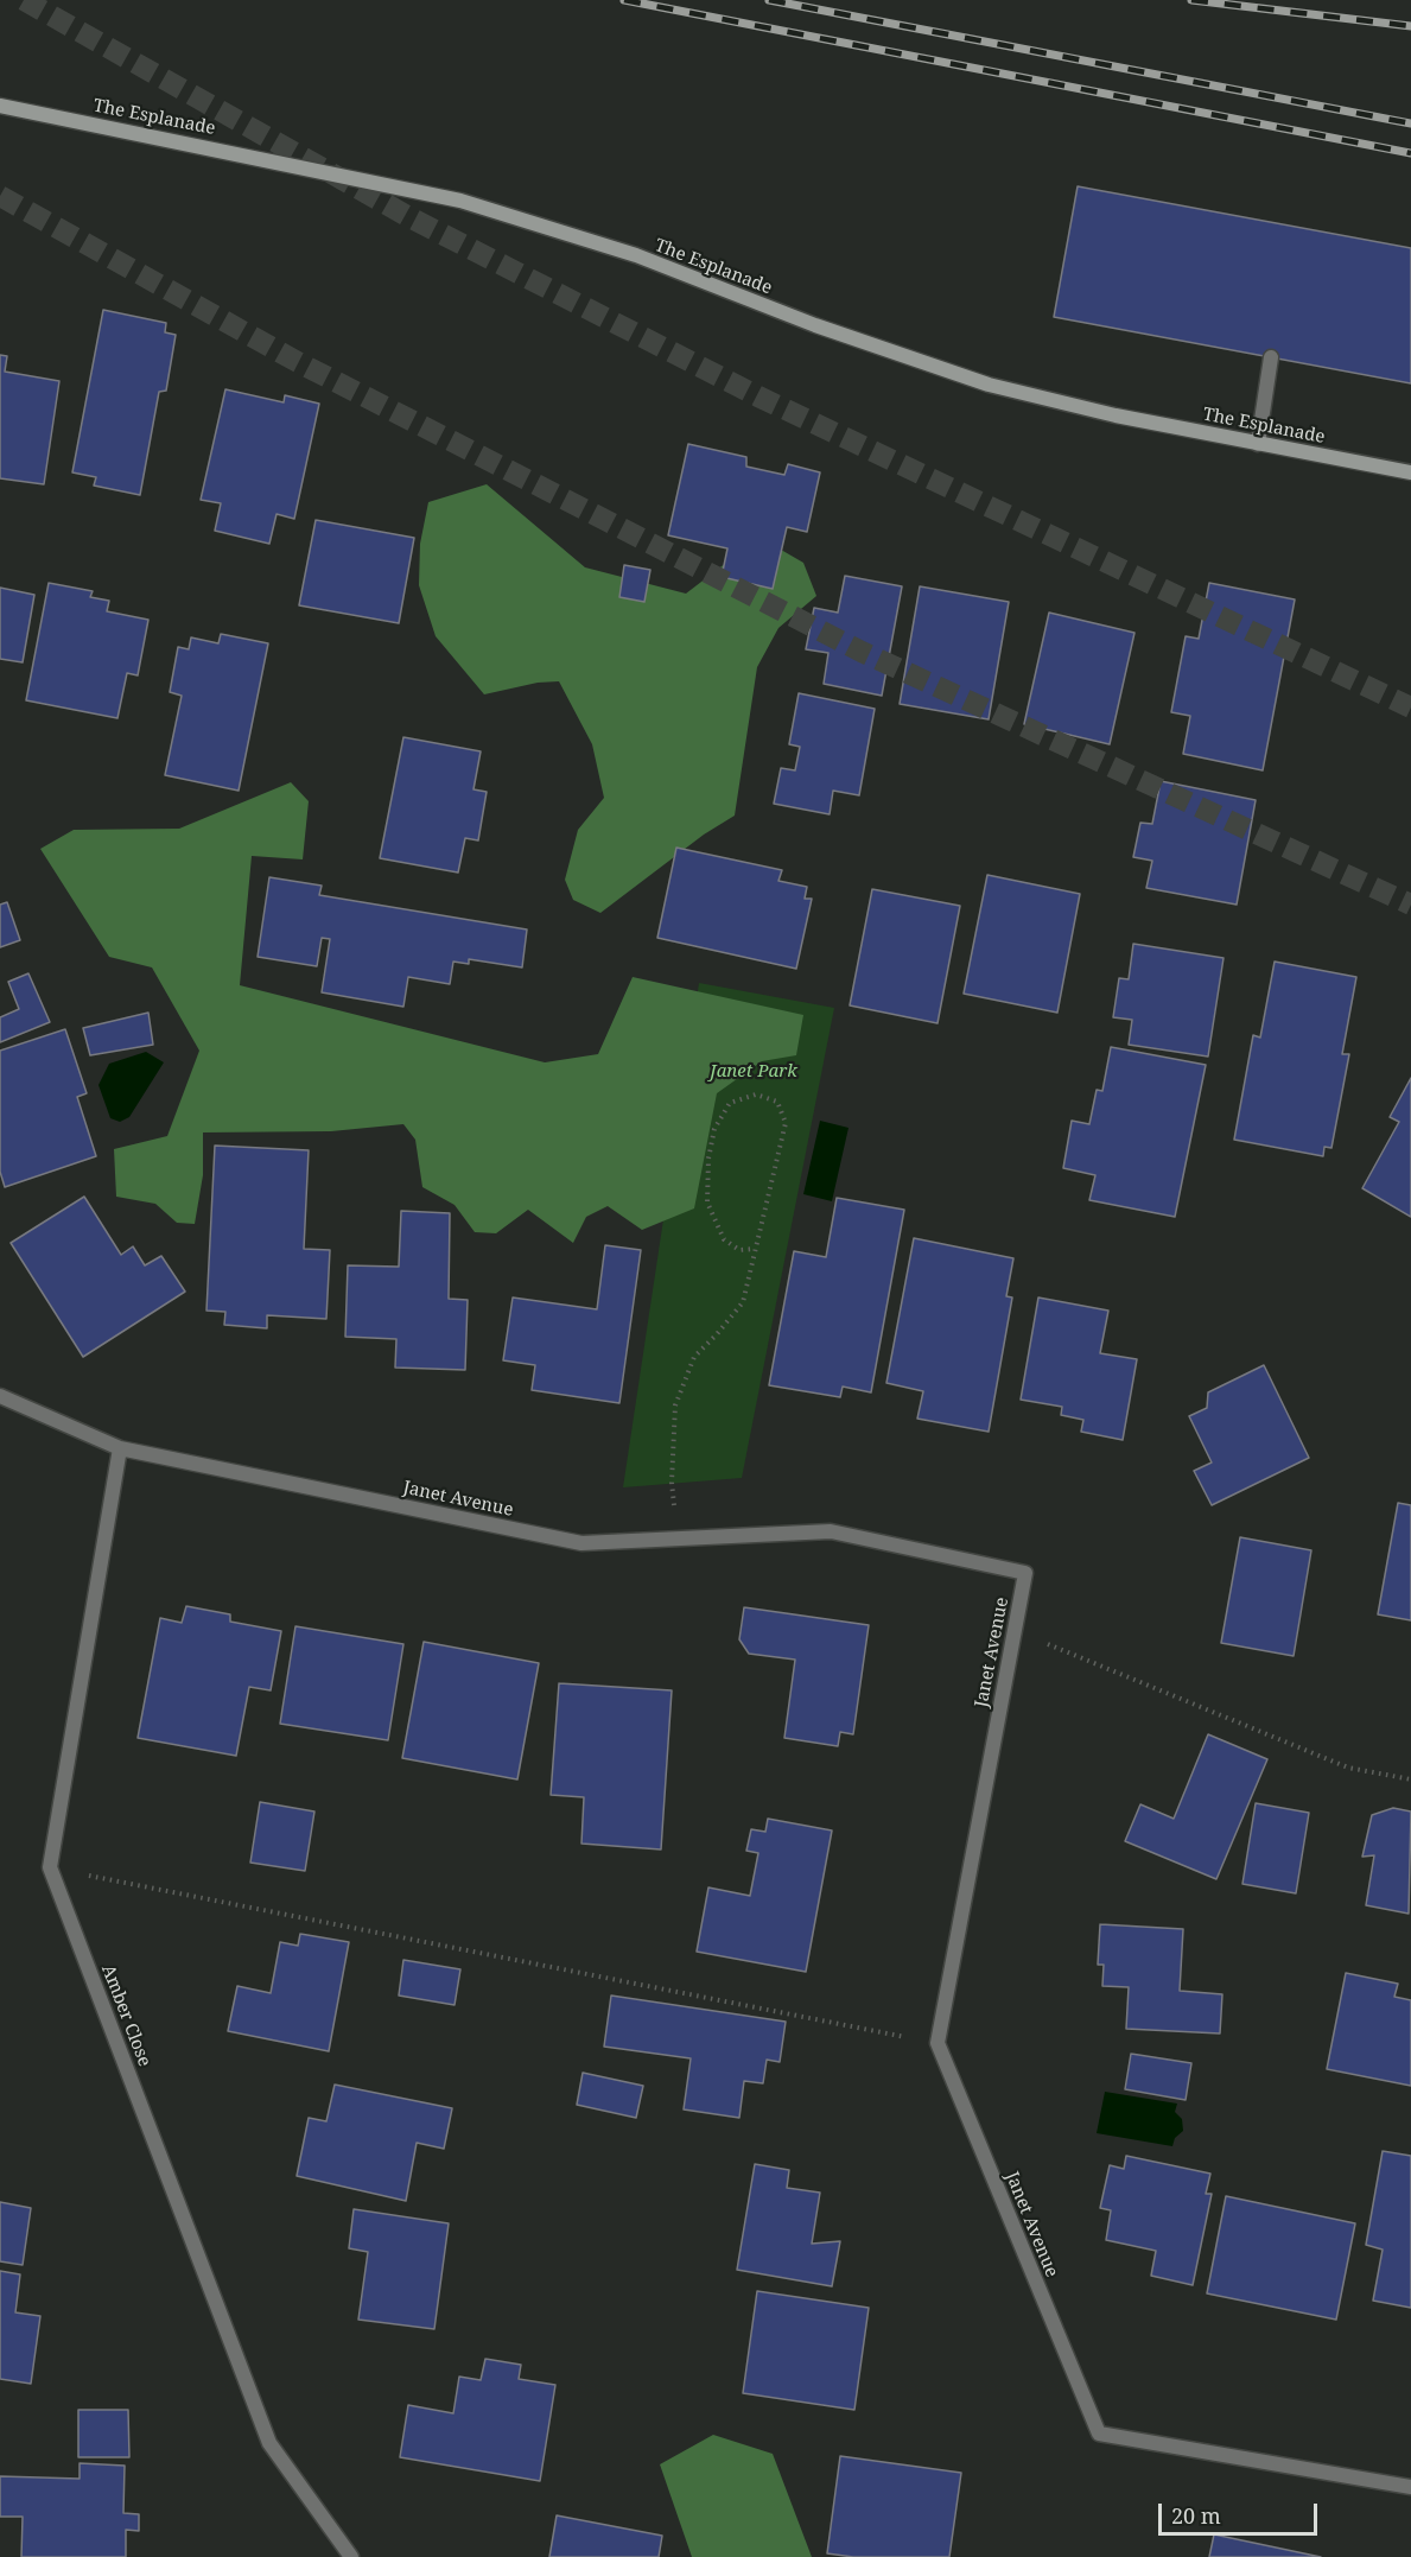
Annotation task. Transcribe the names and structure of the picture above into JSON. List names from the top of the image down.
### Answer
{
  "streets": {
    "main road": ["The Esplanade"],
    "street": ["Janet Avenue", "Amber Close"]
  },
  "parks": ["Janet Park"],
  "scale_bar": "20 m"
}
